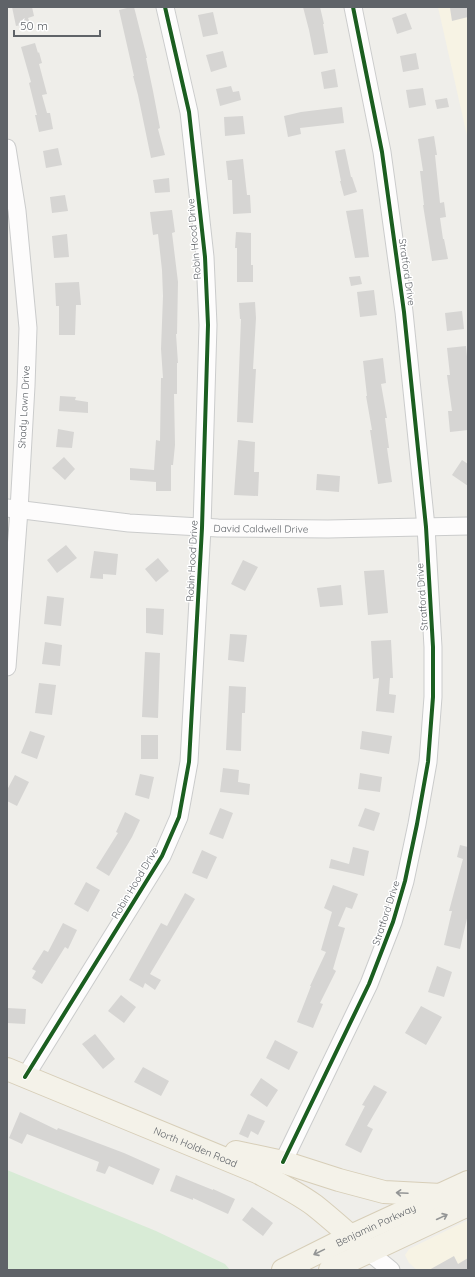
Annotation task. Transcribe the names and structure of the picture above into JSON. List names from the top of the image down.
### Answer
{
  "streets": {
    "main road": ["North Holden Road", "Benjamin Parkway"],
    "street": [
      "Robin Hood Drive",
      "Stratford Drive",
      "Shady Lawn Drive",
      "David Caldwell Drive"
    ]
  },
  "crossings": [
    ["Robin Hood Drive", "David Caldwell Drive"],
    ["Robin Hood Drive", "North Holden Road"],
    ["Stratford Drive", "David Caldwell Drive"],
    ["Shady Lawn Drive", "David Caldwell Drive"],
    ["North Holden Road", "Benjamin Parkway"]
  ],
  "scale_bar": "50 m"
}
